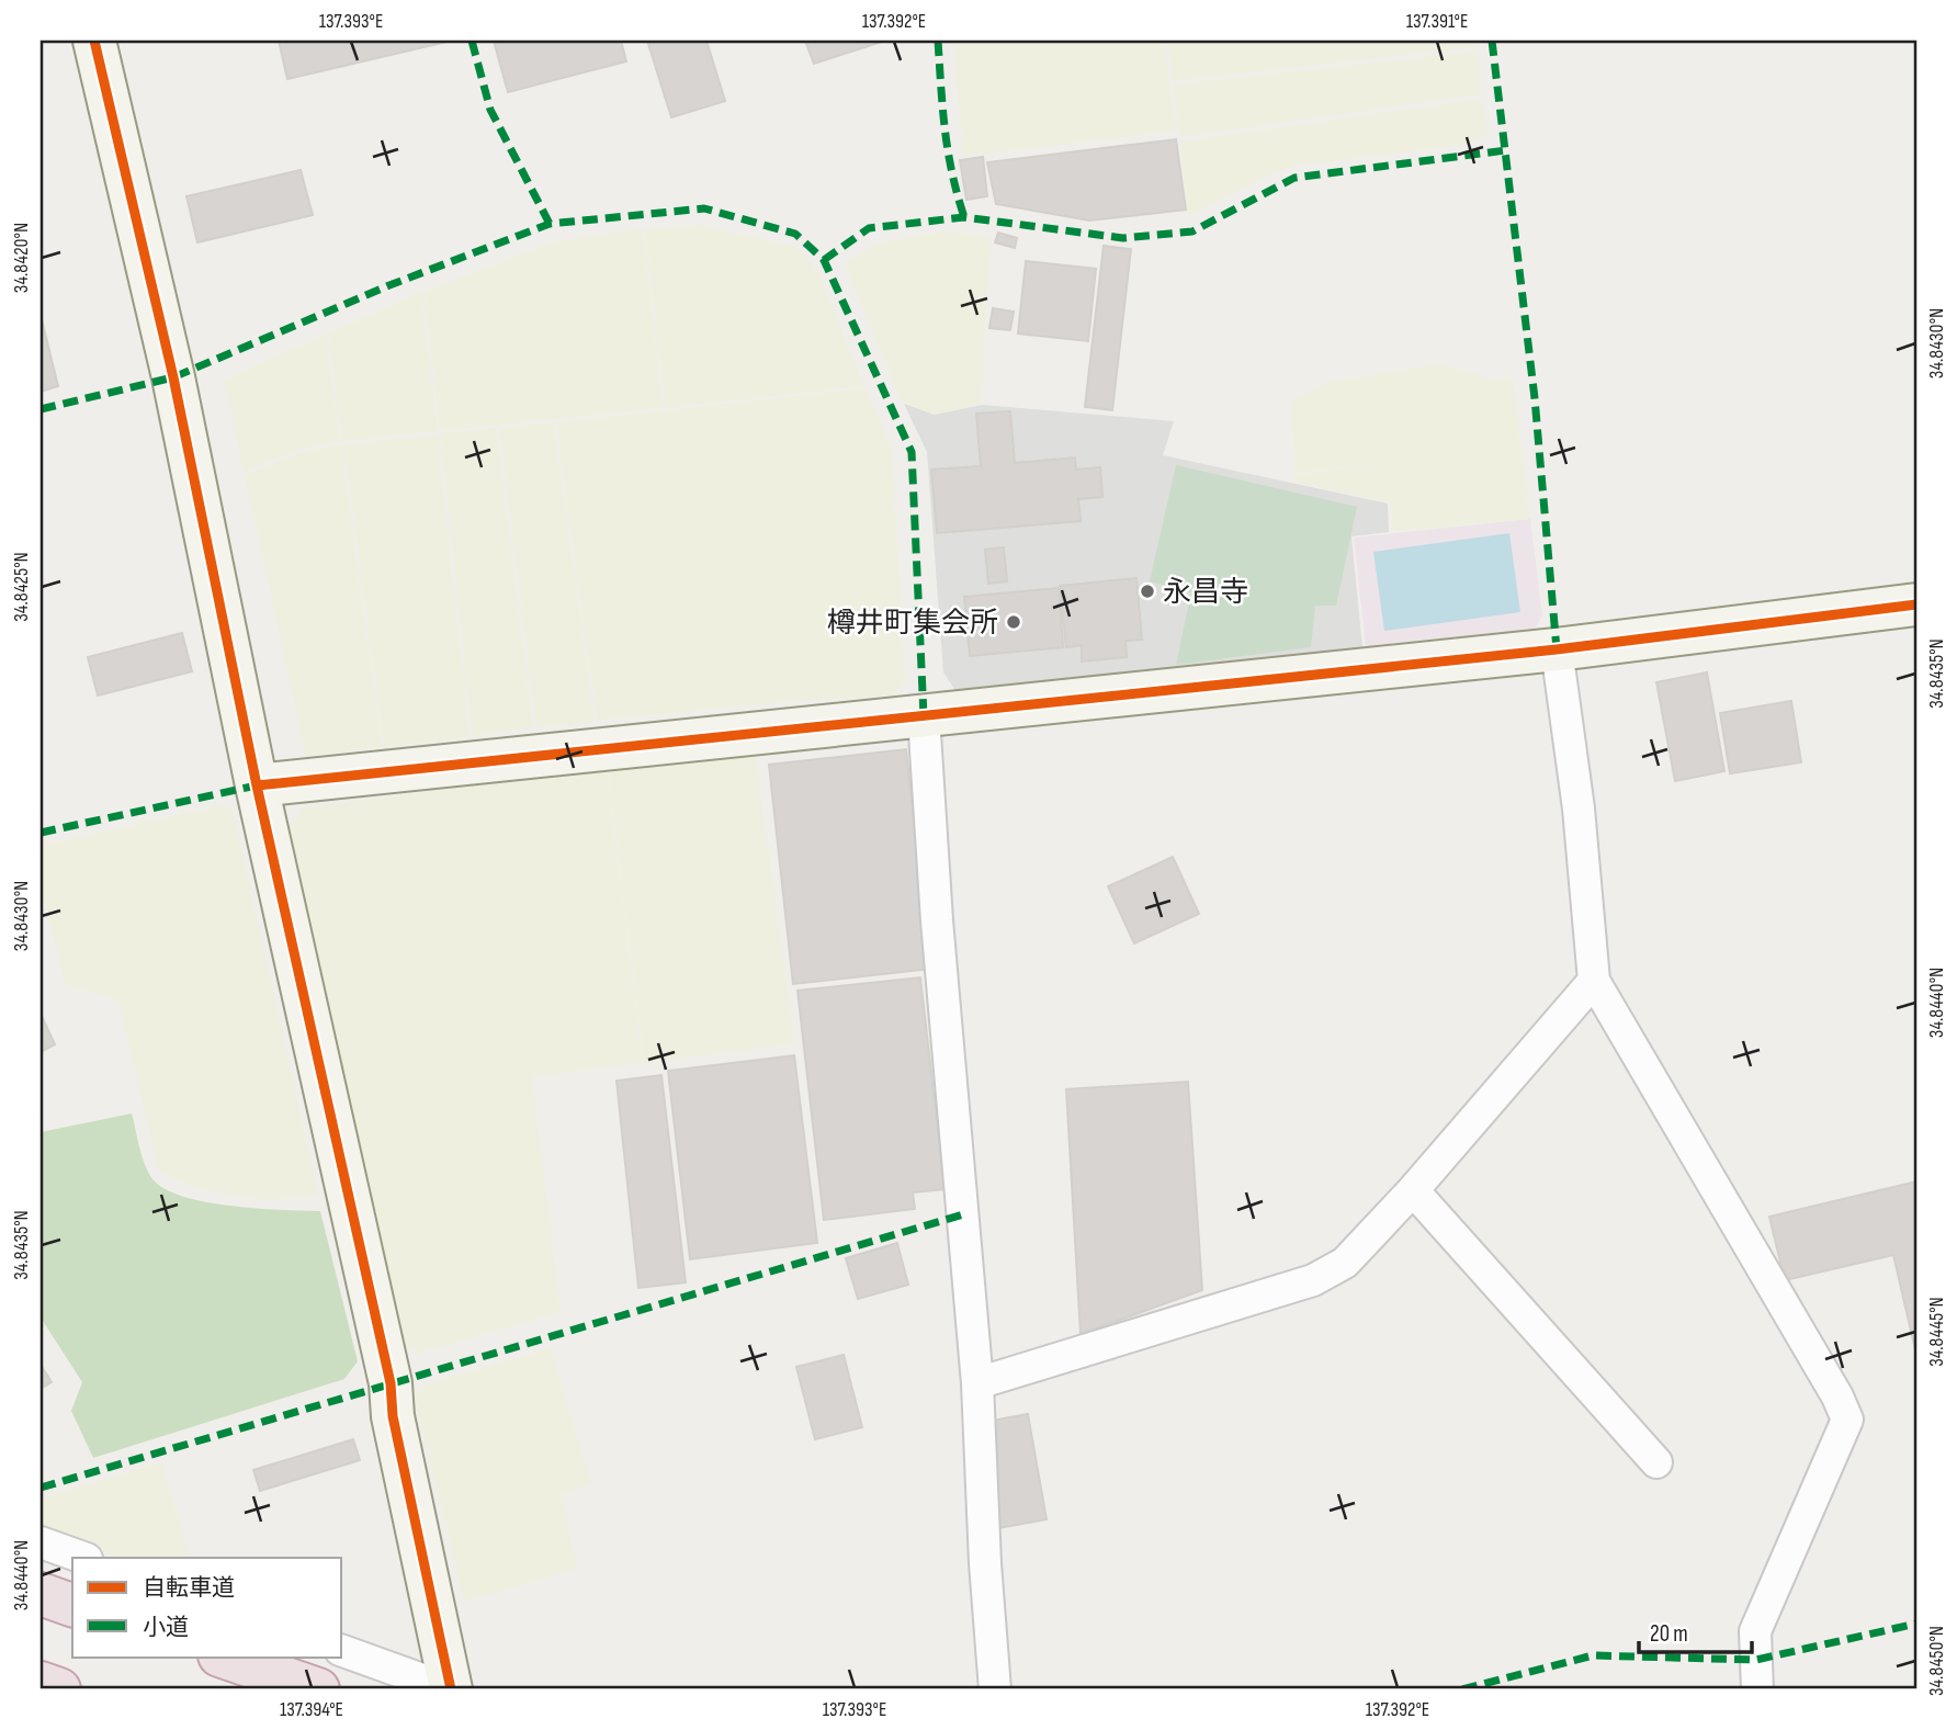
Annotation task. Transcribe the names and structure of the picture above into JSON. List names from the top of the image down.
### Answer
{
  "places": ["永昌寺", "樽井町集会所"],
  "legend": ["自転車道", "小道"],
  "scale_bar": "20 m",
  "coordinates": [
    "137.393°E",
    "137.392°E",
    "137.391°E",
    "34.8420°N",
    "34.8430°N",
    "34.8425°N",
    "34.8435°N",
    "34.8440°N",
    "34.8445°N",
    "34.8450°N",
    "137.394°E"
  ]
}
